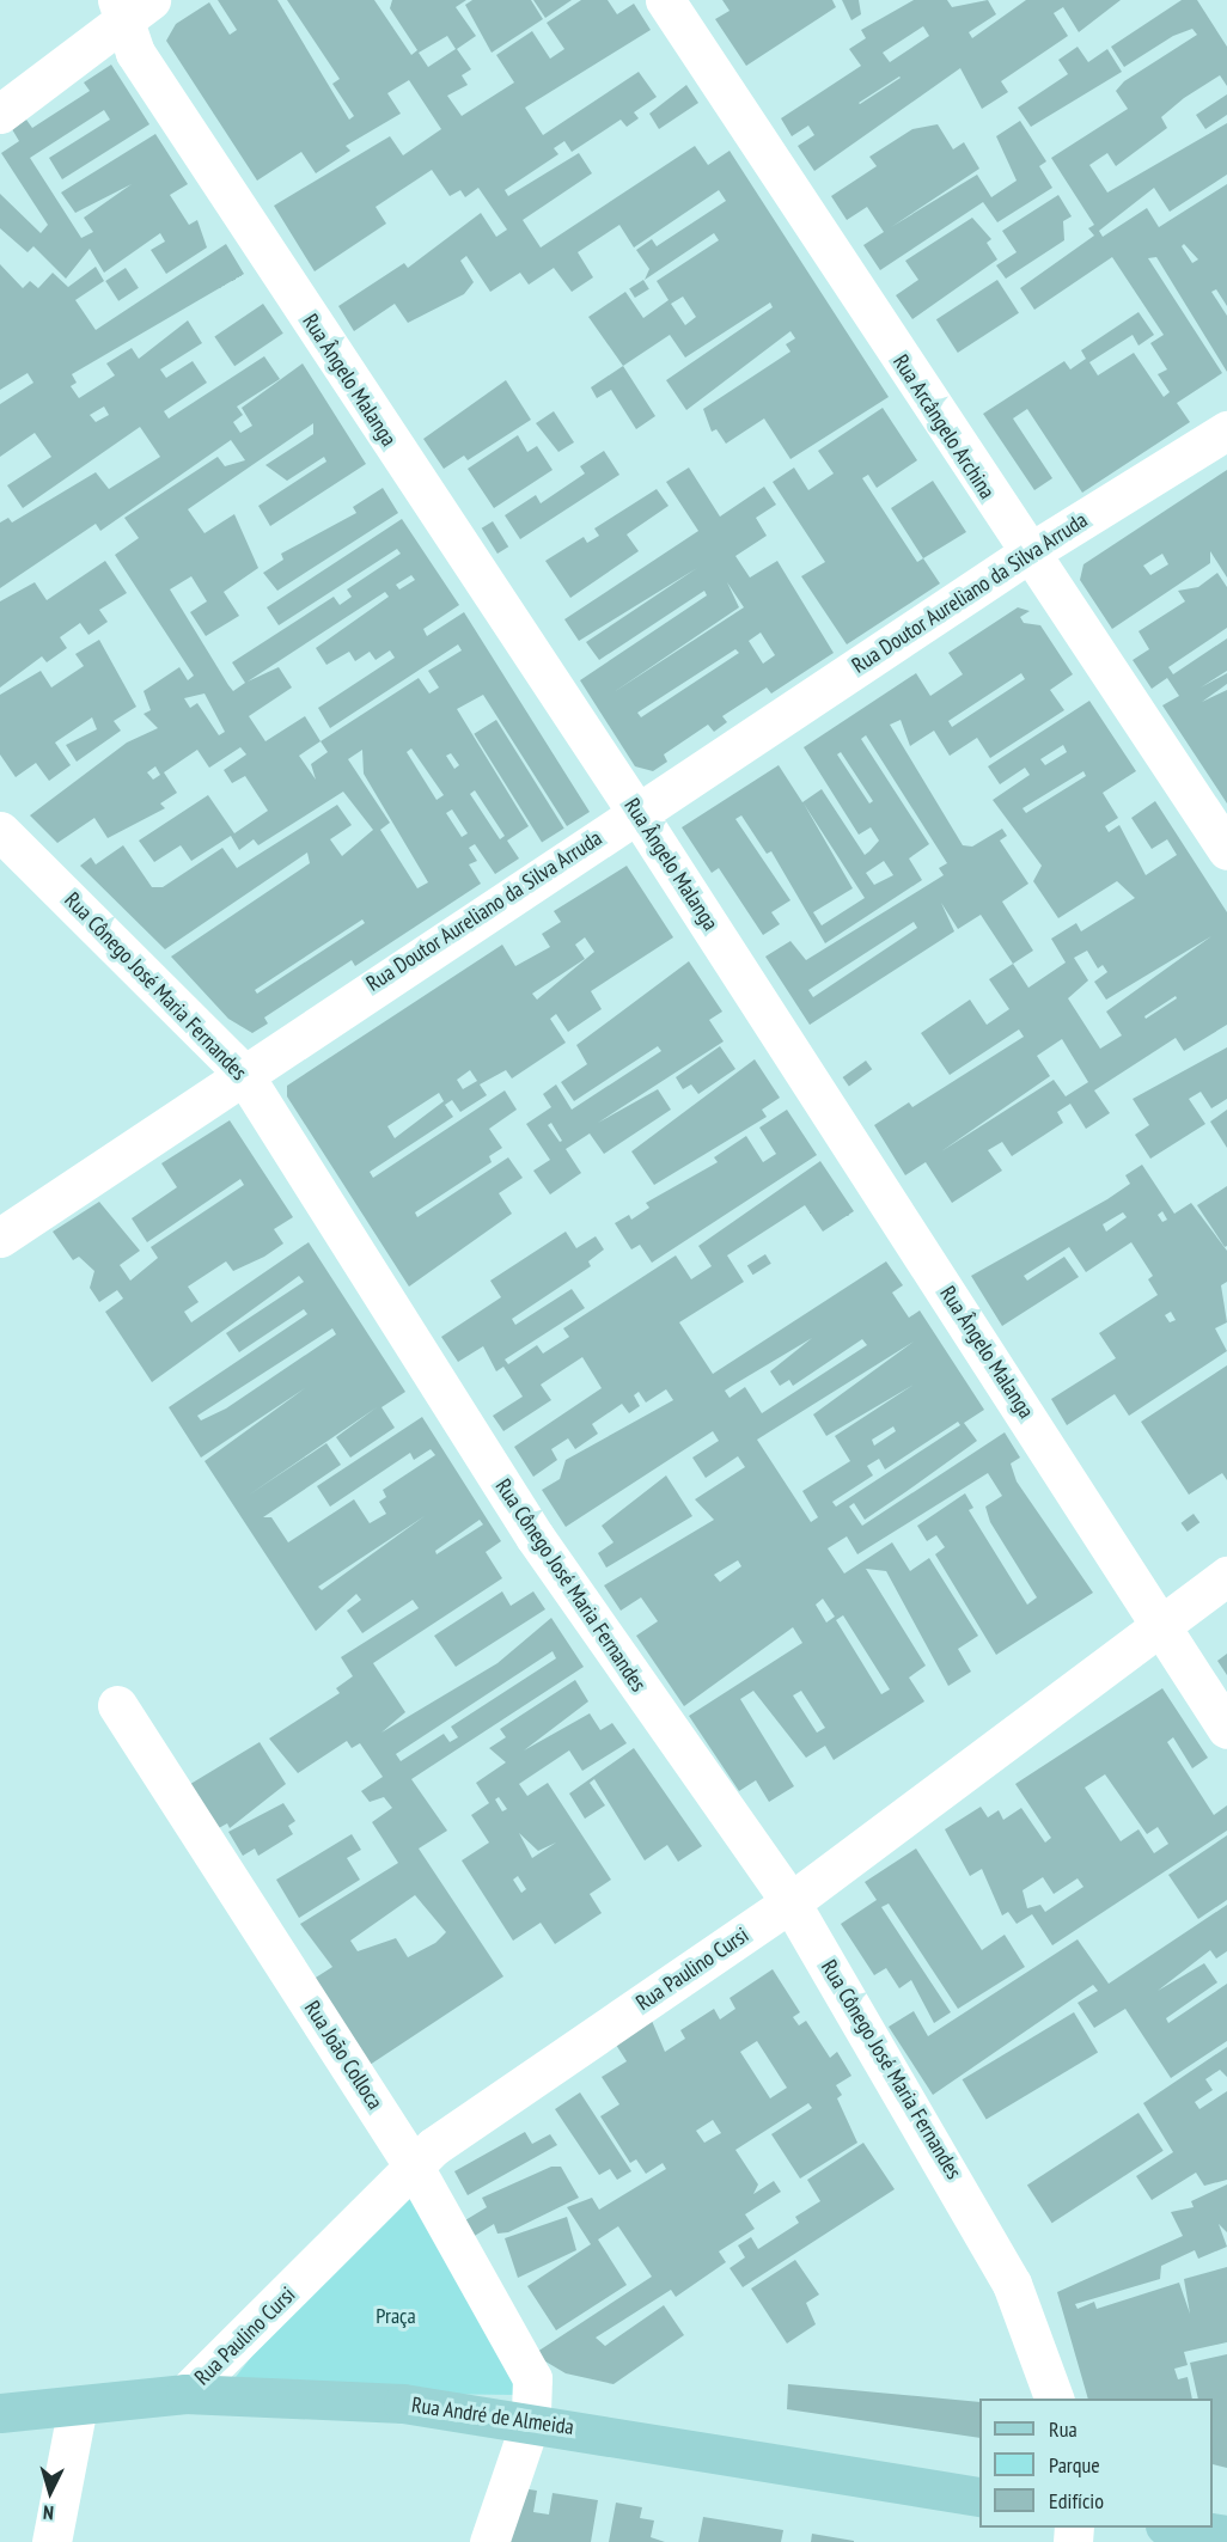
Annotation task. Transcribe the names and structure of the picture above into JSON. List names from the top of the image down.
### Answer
{
  "streets": {
    "main road": ["Rua André de Almeida"],
    "street": [
      "Rua Ângelo Malanga",
      "Rua Arcângelo Archina",
      "Rua Doutor Aureliano da Silva Arruda",
      "Rua Cônego José Maria Fernandes",
      "Rua Paulino Cursi",
      "Rua João Colloca"
    ]
  },
  "crossings": [
    ["Rua Ângelo Malanga", "Rua Doutor Aureliano da Silva Arruda"],
    ["Rua Ângelo Malanga", "Rua Paulino Cursi"],
    ["Rua Arcângelo Archina", "Rua Doutor Aureliano da Silva Arruda"],
    ["Rua Doutor Aureliano da Silva Arruda", "Rua Cônego José Maria Fernandes"],
    ["Rua Cônego José Maria Fernandes", "Rua Paulino Cursi"],
    ["Rua Paulino Cursi", "Rua João Colloca"],
    ["Rua Paulino Cursi", "Rua André de Almeida"],
    ["Rua João Colloca", "Rua André de Almeida"]
  ],
  "parks": ["Praça"],
  "legend": ["Rua", "Parque", "Edifício"],
  "north": "bottom"
}
